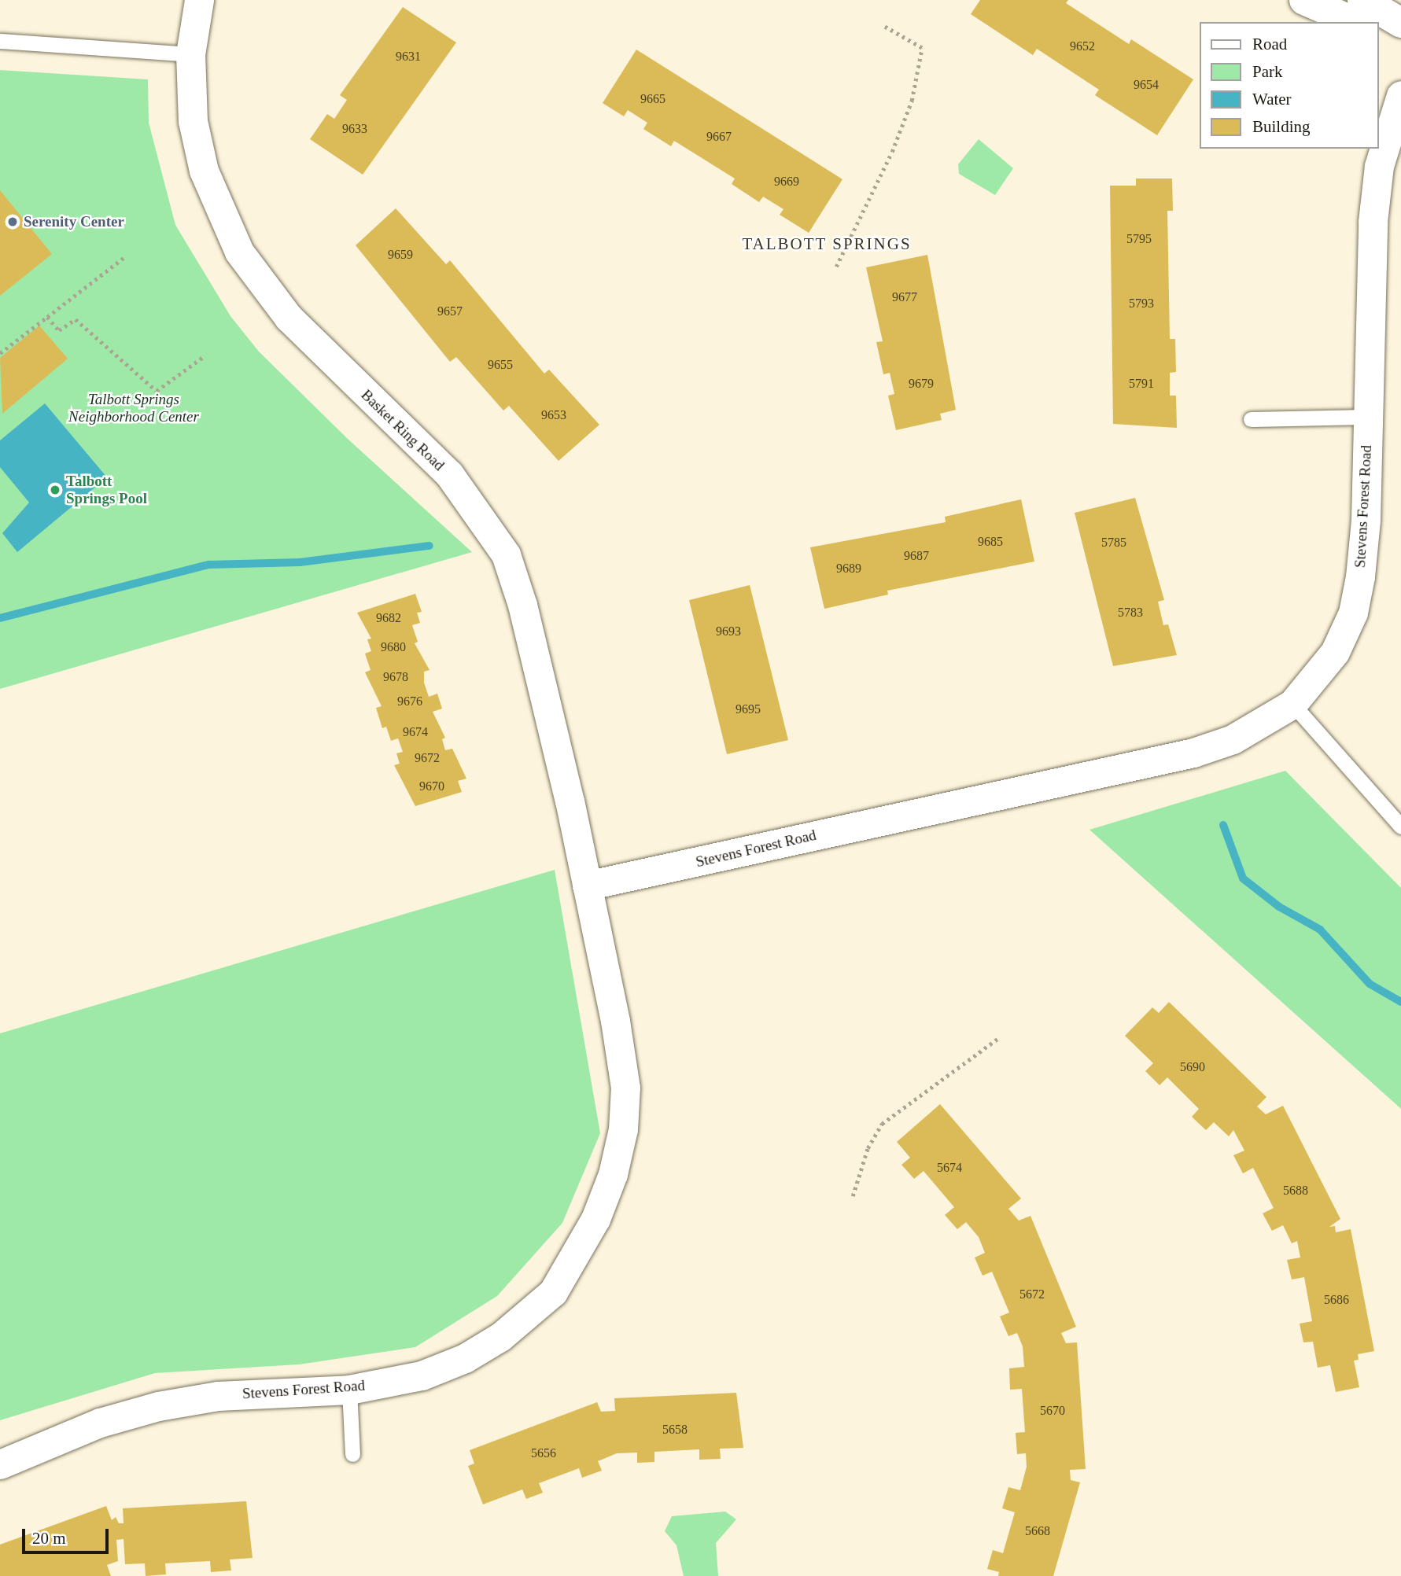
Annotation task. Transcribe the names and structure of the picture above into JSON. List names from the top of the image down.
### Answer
{
  "streets": {
    "street": ["Basket Ring Road", "Stevens Forest Road"]
  },
  "crossings": [
    ["Basket Ring Road", "Stevens Forest Road"]
  ],
  "districts": ["TALBOTT SPRINGS"],
  "parks": ["Talbott Springs Neighborhood Center"],
  "places": ["Serenity Center", "Talbott Springs Pool"],
  "house_numbers": [
    "9652",
    "9631",
    "9654",
    "9665",
    "9633",
    "9667",
    "9669",
    "5795",
    "9659",
    "9677",
    "5793",
    "9657",
    "9655",
    "9679",
    "5791",
    "9653",
    "9685",
    "5785",
    "9687",
    "9689",
    "5783",
    "9682",
    "9693",
    "9680",
    "9678",
    "9676",
    "9695",
    "9674",
    "9672",
    "9670",
    "5690",
    "5674",
    "5688",
    "5672",
    "5686",
    "5670",
    "5658",
    "5656",
    "5668"
  ],
  "legend": [
    "Road",
    "Park",
    "Water",
    "Building"
  ],
  "scale_bar": "20 m"
}
